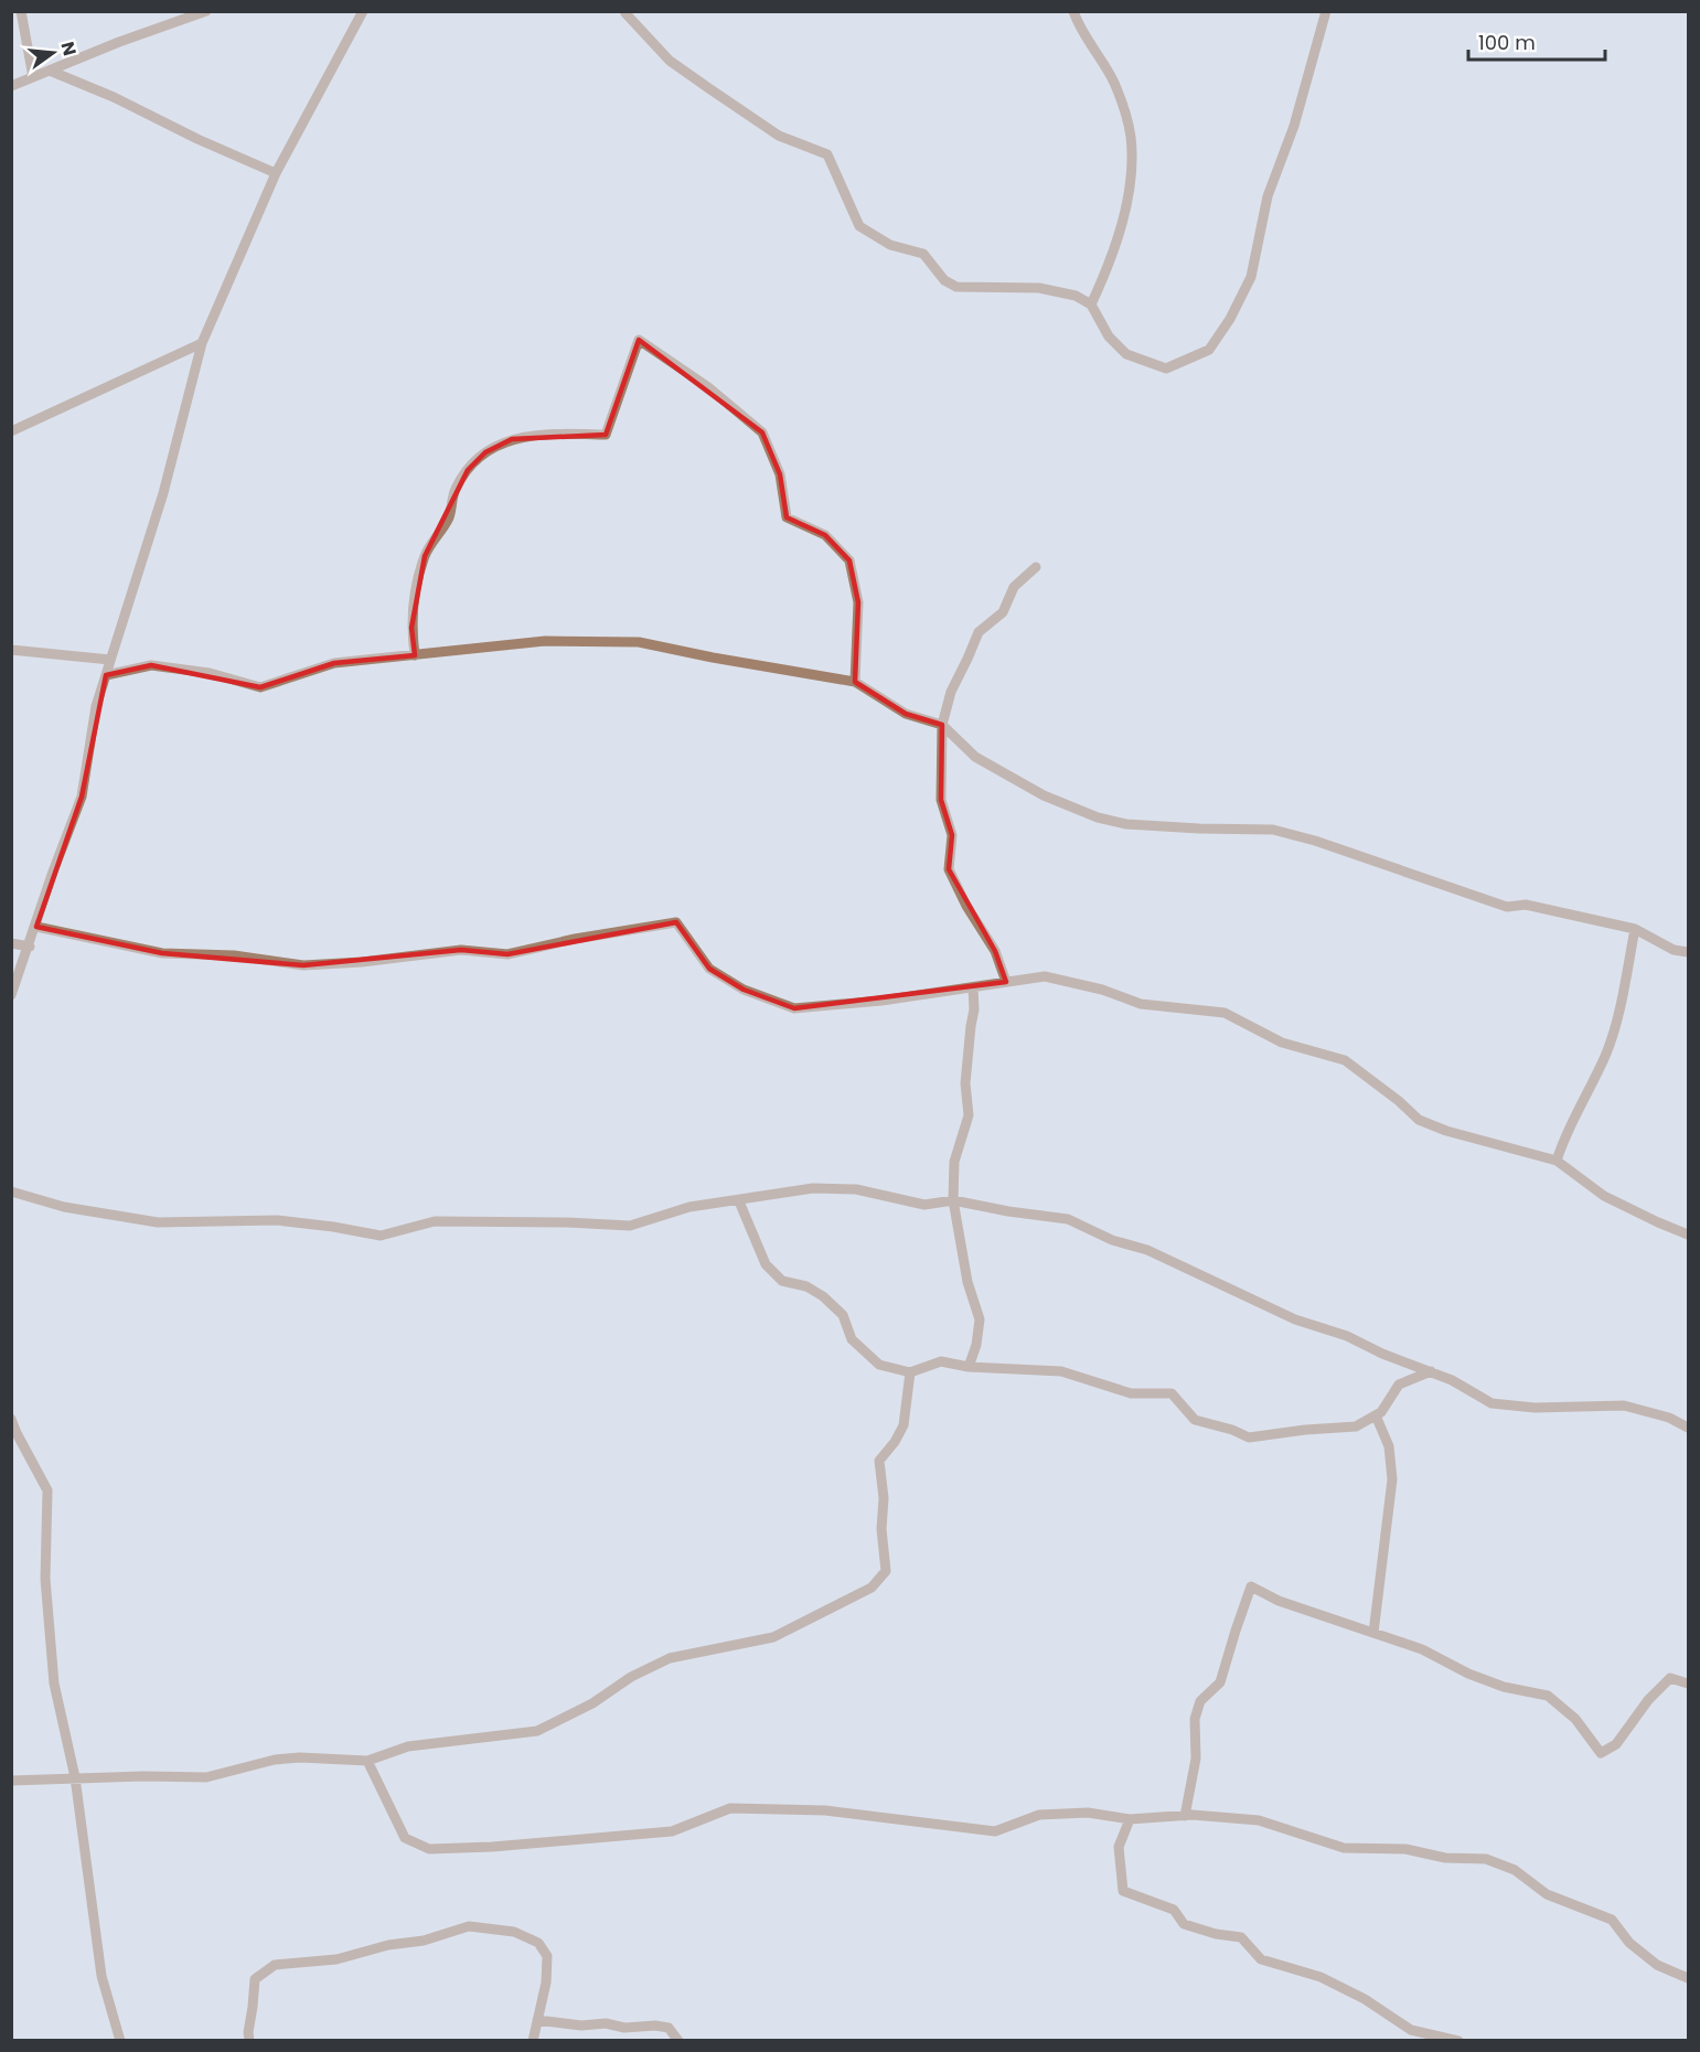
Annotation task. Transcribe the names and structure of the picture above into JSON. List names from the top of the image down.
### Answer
{
  "scale_bar": "100 m",
  "north": "right"
}
